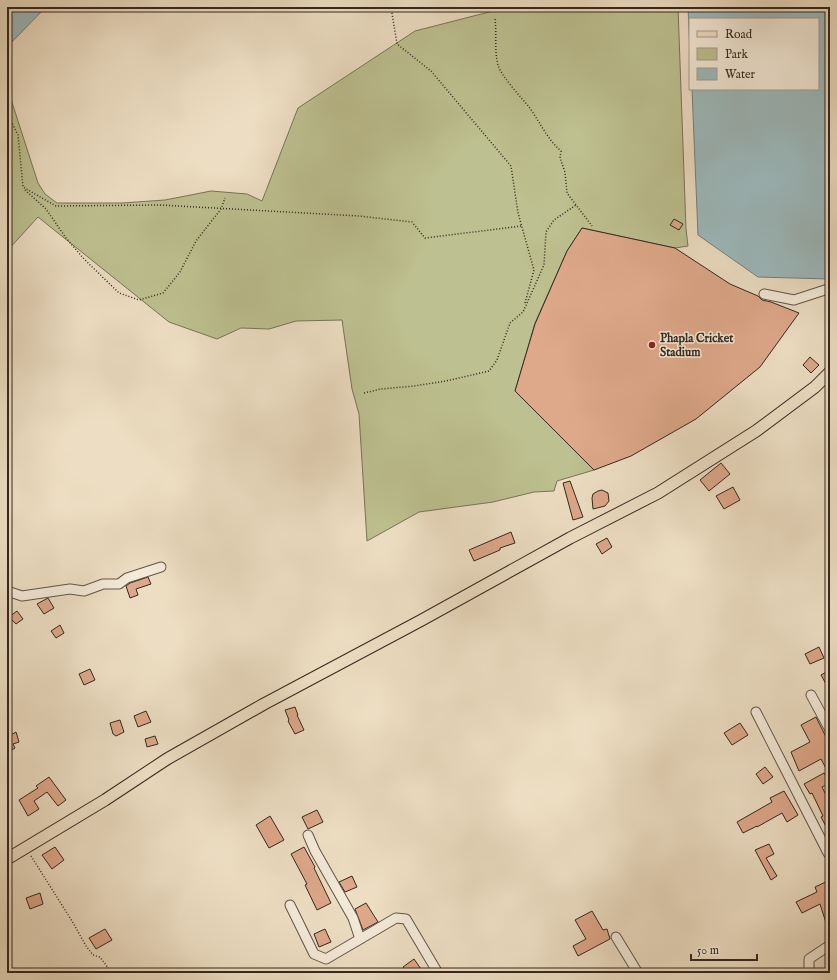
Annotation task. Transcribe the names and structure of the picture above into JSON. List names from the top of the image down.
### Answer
{
  "places": ["Phapla Cricket Stadium"],
  "legend": ["Road", "Park", "Water"],
  "scale_bar": "50 m"
}
